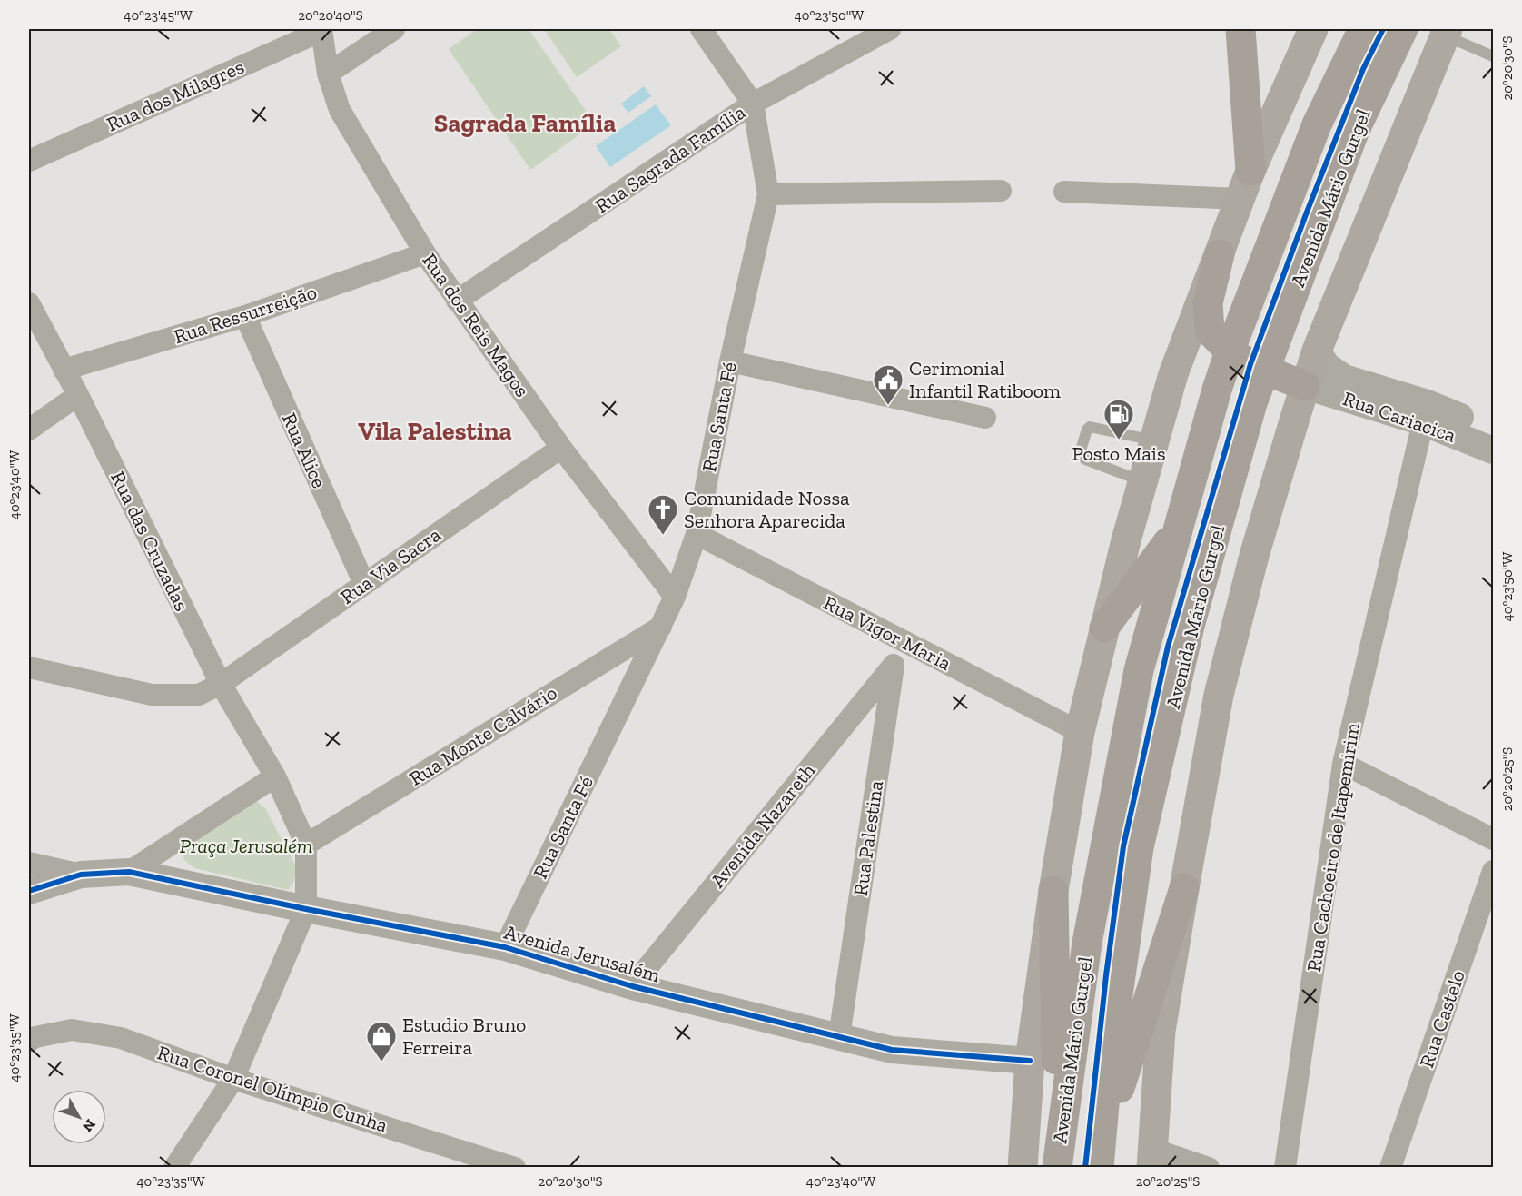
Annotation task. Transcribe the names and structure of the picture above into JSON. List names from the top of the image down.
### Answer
{
  "streets": {
    "main road": ["Avenida Mário Gurgel"],
    "street": [
      "Rua dos Milagres",
      "Rua Sagrada Família",
      "Rua Ressurreição",
      "Rua dos Reis Magos",
      "Rua Santa Fé",
      "Rua Cariacica",
      "Rua Alice",
      "Rua das Cruzadas",
      "Rua Via Sacra",
      "Rua Vigor Maria",
      "Rua Monte Calvário",
      "Avenida Nazareth",
      "Rua Palestina",
      "Rua Cachoeiro de Itapemirim",
      "Avenida Jerusalém",
      "Rua Castelo",
      "Rua Coronel Olímpio Cunha"
    ]
  },
  "crossings": [
    ["Rua dos Milagres", "Rua dos Reis Magos"],
    ["Rua Sagrada Família", "Rua dos Reis Magos"],
    ["Rua Sagrada Família", "Rua Santa Fé"],
    ["Avenida Mário Gurgel", "Rua Cariacica"],
    ["Avenida Mário Gurgel", "Rua Vigor Maria"],
    ["Avenida Mário Gurgel", "Avenida Jerusalém"],
    ["Rua Ressurreição", "Rua dos Reis Magos"],
    ["Rua Ressurreição", "Rua Alice"],
    ["Rua Ressurreição", "Rua das Cruzadas"],
    ["Rua dos Reis Magos", "Rua Santa Fé"],
    ["Rua dos Reis Magos", "Rua Via Sacra"],
    ["Rua Santa Fé", "Rua Vigor Maria"],
    ["Rua Santa Fé", "Rua Monte Calvário"],
    ["Rua Santa Fé", "Avenida Jerusalém"],
    ["Rua Cariacica", "Rua Cachoeiro de Itapemirim"],
    ["Rua Alice", "Rua Via Sacra"],
    ["Rua das Cruzadas", "Rua Via Sacra"],
    ["Rua das Cruzadas", "Rua Monte Calvário"],
    ["Rua das Cruzadas", "Avenida Jerusalém"],
    ["Rua Vigor Maria", "Rua Palestina"],
    ["Avenida Nazareth", "Rua Palestina"],
    ["Avenida Nazareth", "Avenida Jerusalém"],
    ["Rua Palestina", "Avenida Jerusalém"]
  ],
  "districts": ["Sagrada Família", "Vila Palestina"],
  "parks": ["Praça Jerusalém"],
  "places": {
    "public building": ["Cerimonial Infantil Ratiboom"],
    "fuel station": ["Posto Mais"],
    "church": ["Comunidade Nossa Senhora Aparecida"],
    "shop": ["Estudio Bruno Ferreira"]
  },
  "north": "bottom right",
  "coordinates": [
    "40°23'45\"W",
    "20°20'40\"S",
    "40°23'50\"W",
    "20°20'30\"S",
    "40°23'40\"W",
    "20°20'25\"S",
    "40°23'35\"W"
  ]
}
